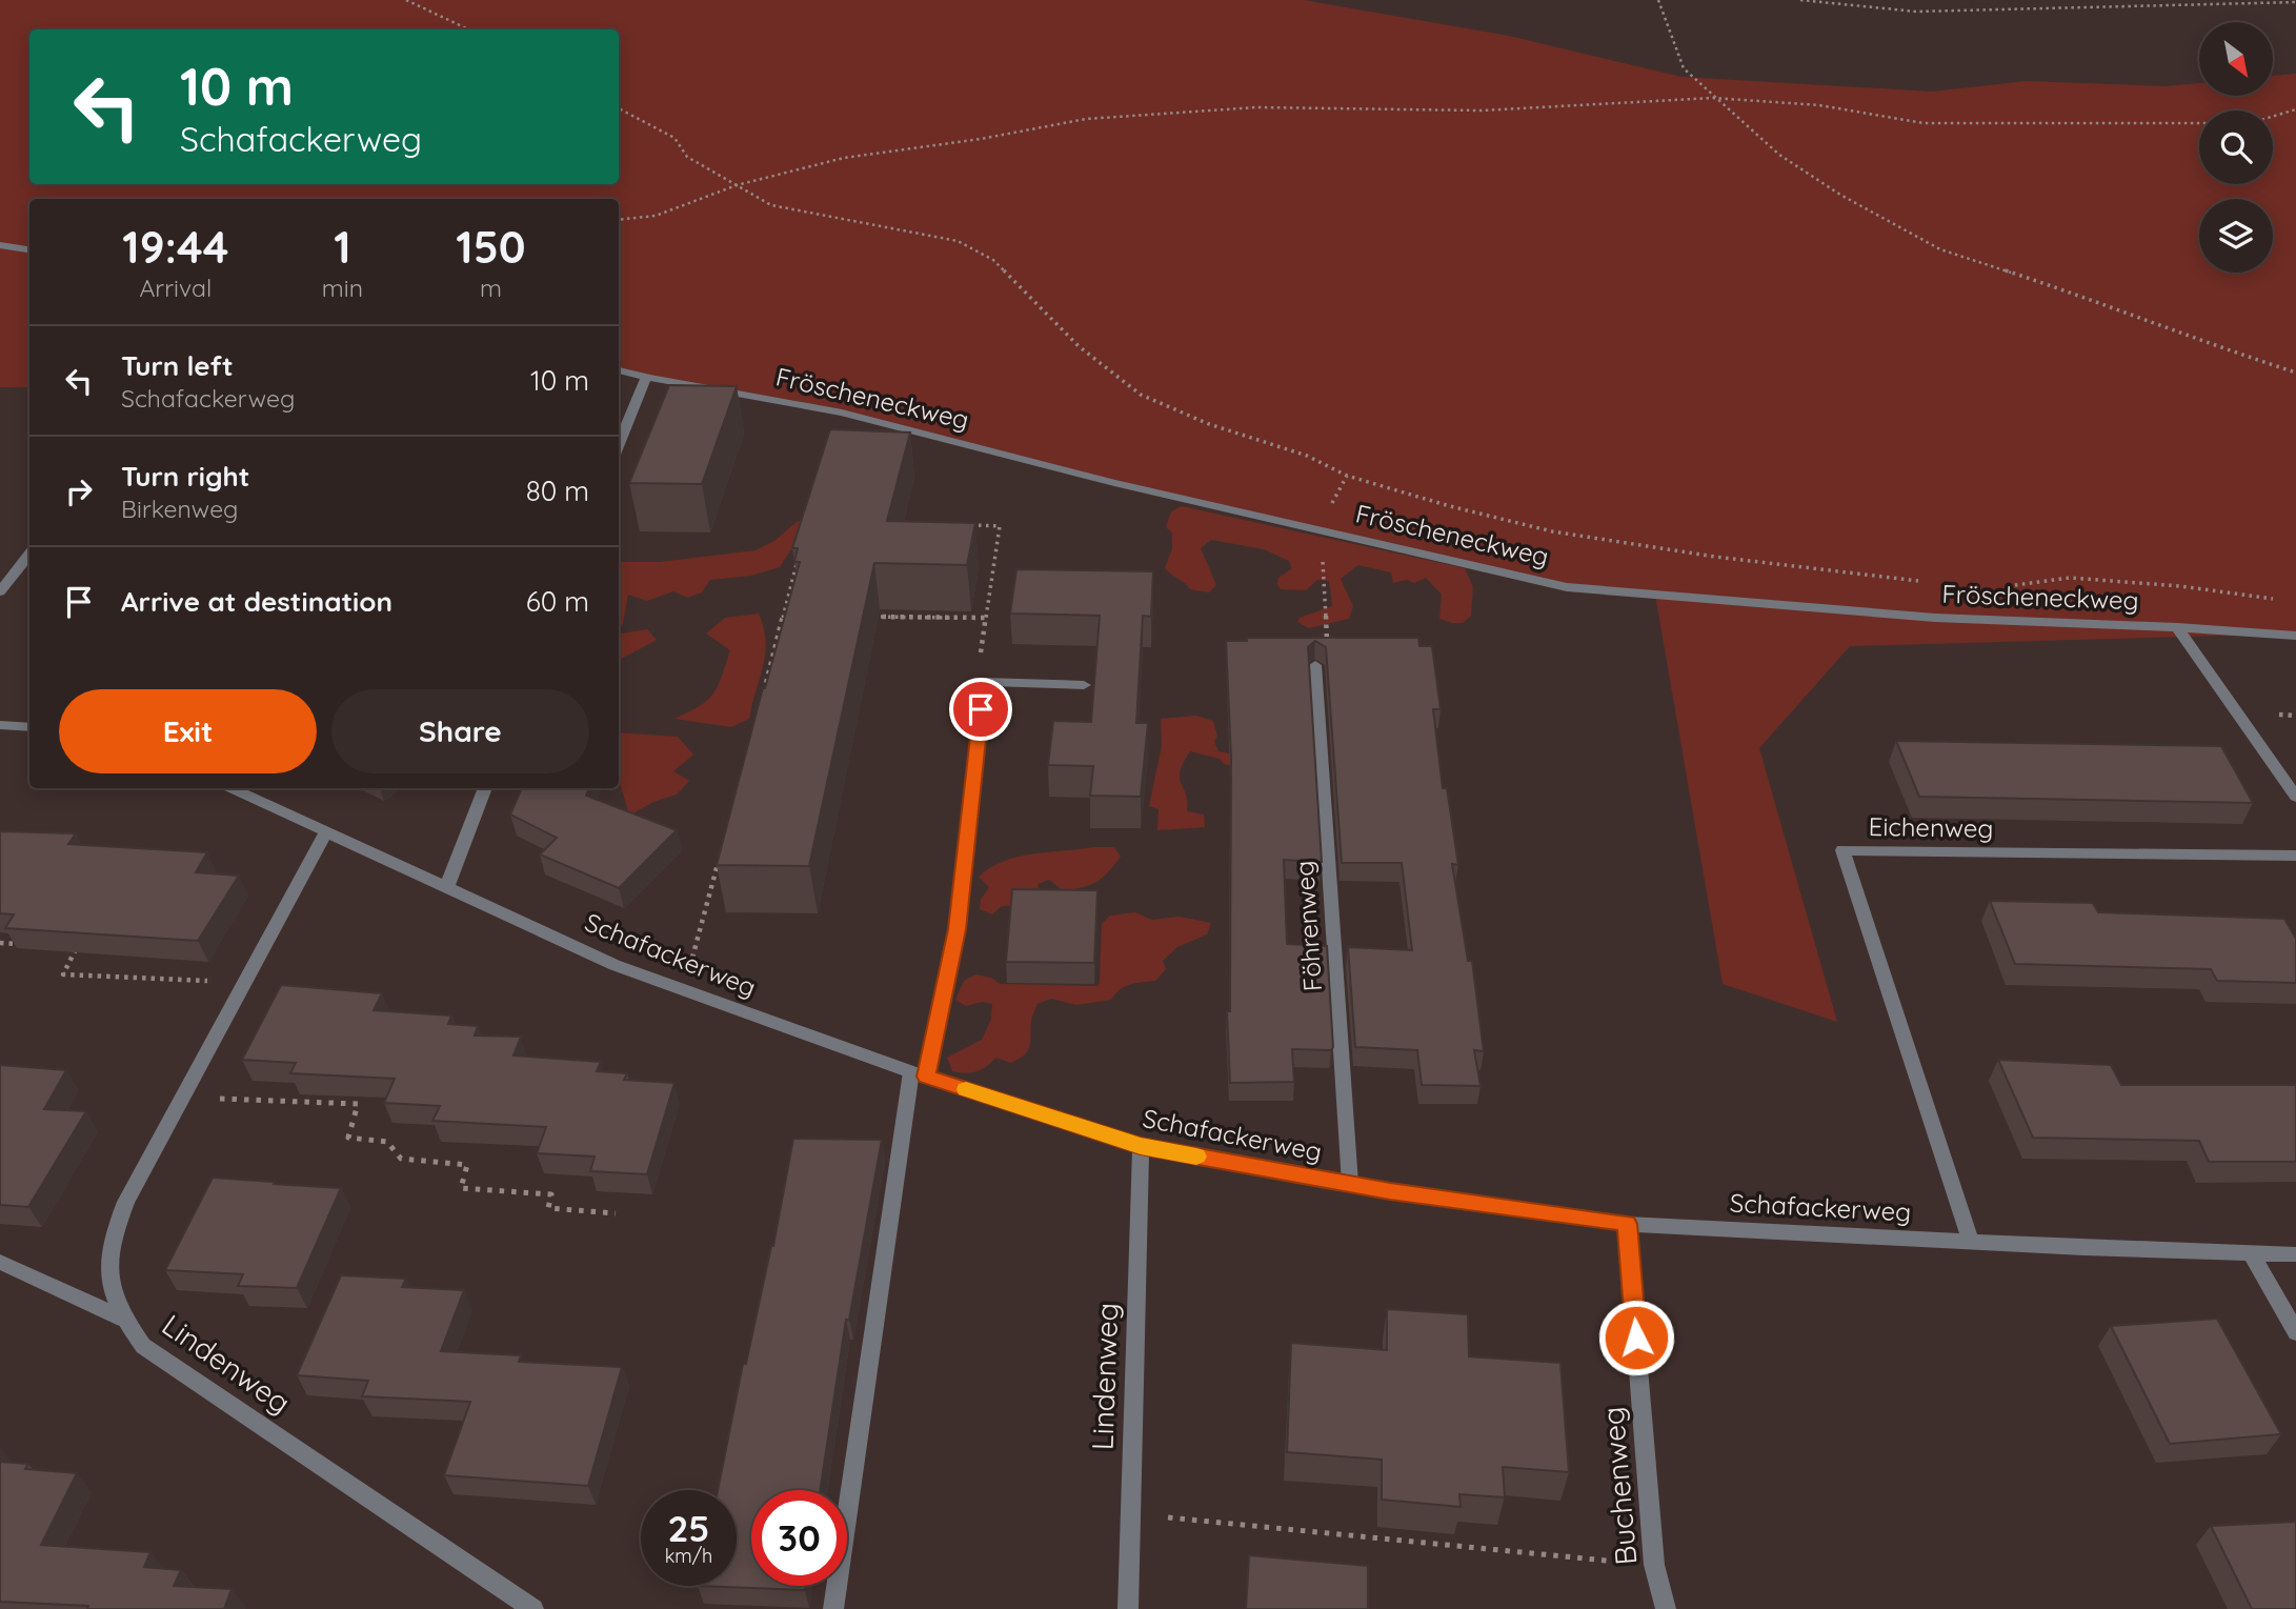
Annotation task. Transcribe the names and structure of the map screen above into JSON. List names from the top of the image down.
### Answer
{
  "streets": {
    "street": [
      "Fröscheneckweg",
      "Eichenweg",
      "Föhrenweg",
      "Schafackerweg",
      "Lindenweg",
      "Buchenweg"
    ]
  },
  "crossings": [
    ["Eichenweg", "Schafackerweg"],
    ["Föhrenweg", "Schafackerweg"],
    ["Schafackerweg", "Lindenweg"],
    ["Schafackerweg", "Buchenweg"]
  ],
  "north": "bottom right",
  "page": {
    "turn": ["10 m", "Schafackerweg"],
    "eta": [
      "19:44",
      "Arrival",
      "1",
      "min",
      "150",
      "m"
    ],
    "list": [
      {
        "name": "Turn left",
        "note": "Schafackerweg",
        "value": "10 m"
      },
      {
        "name": "Turn right",
        "note": "Birkenweg",
        "value": "80 m"
      },
      {
        "name": "Arrive at destination",
        "value": "60 m"
      }
    ],
    "buttons": ["Exit", "Share"],
    "speed": "25 km/h",
    "limit": "30"
  }
}
